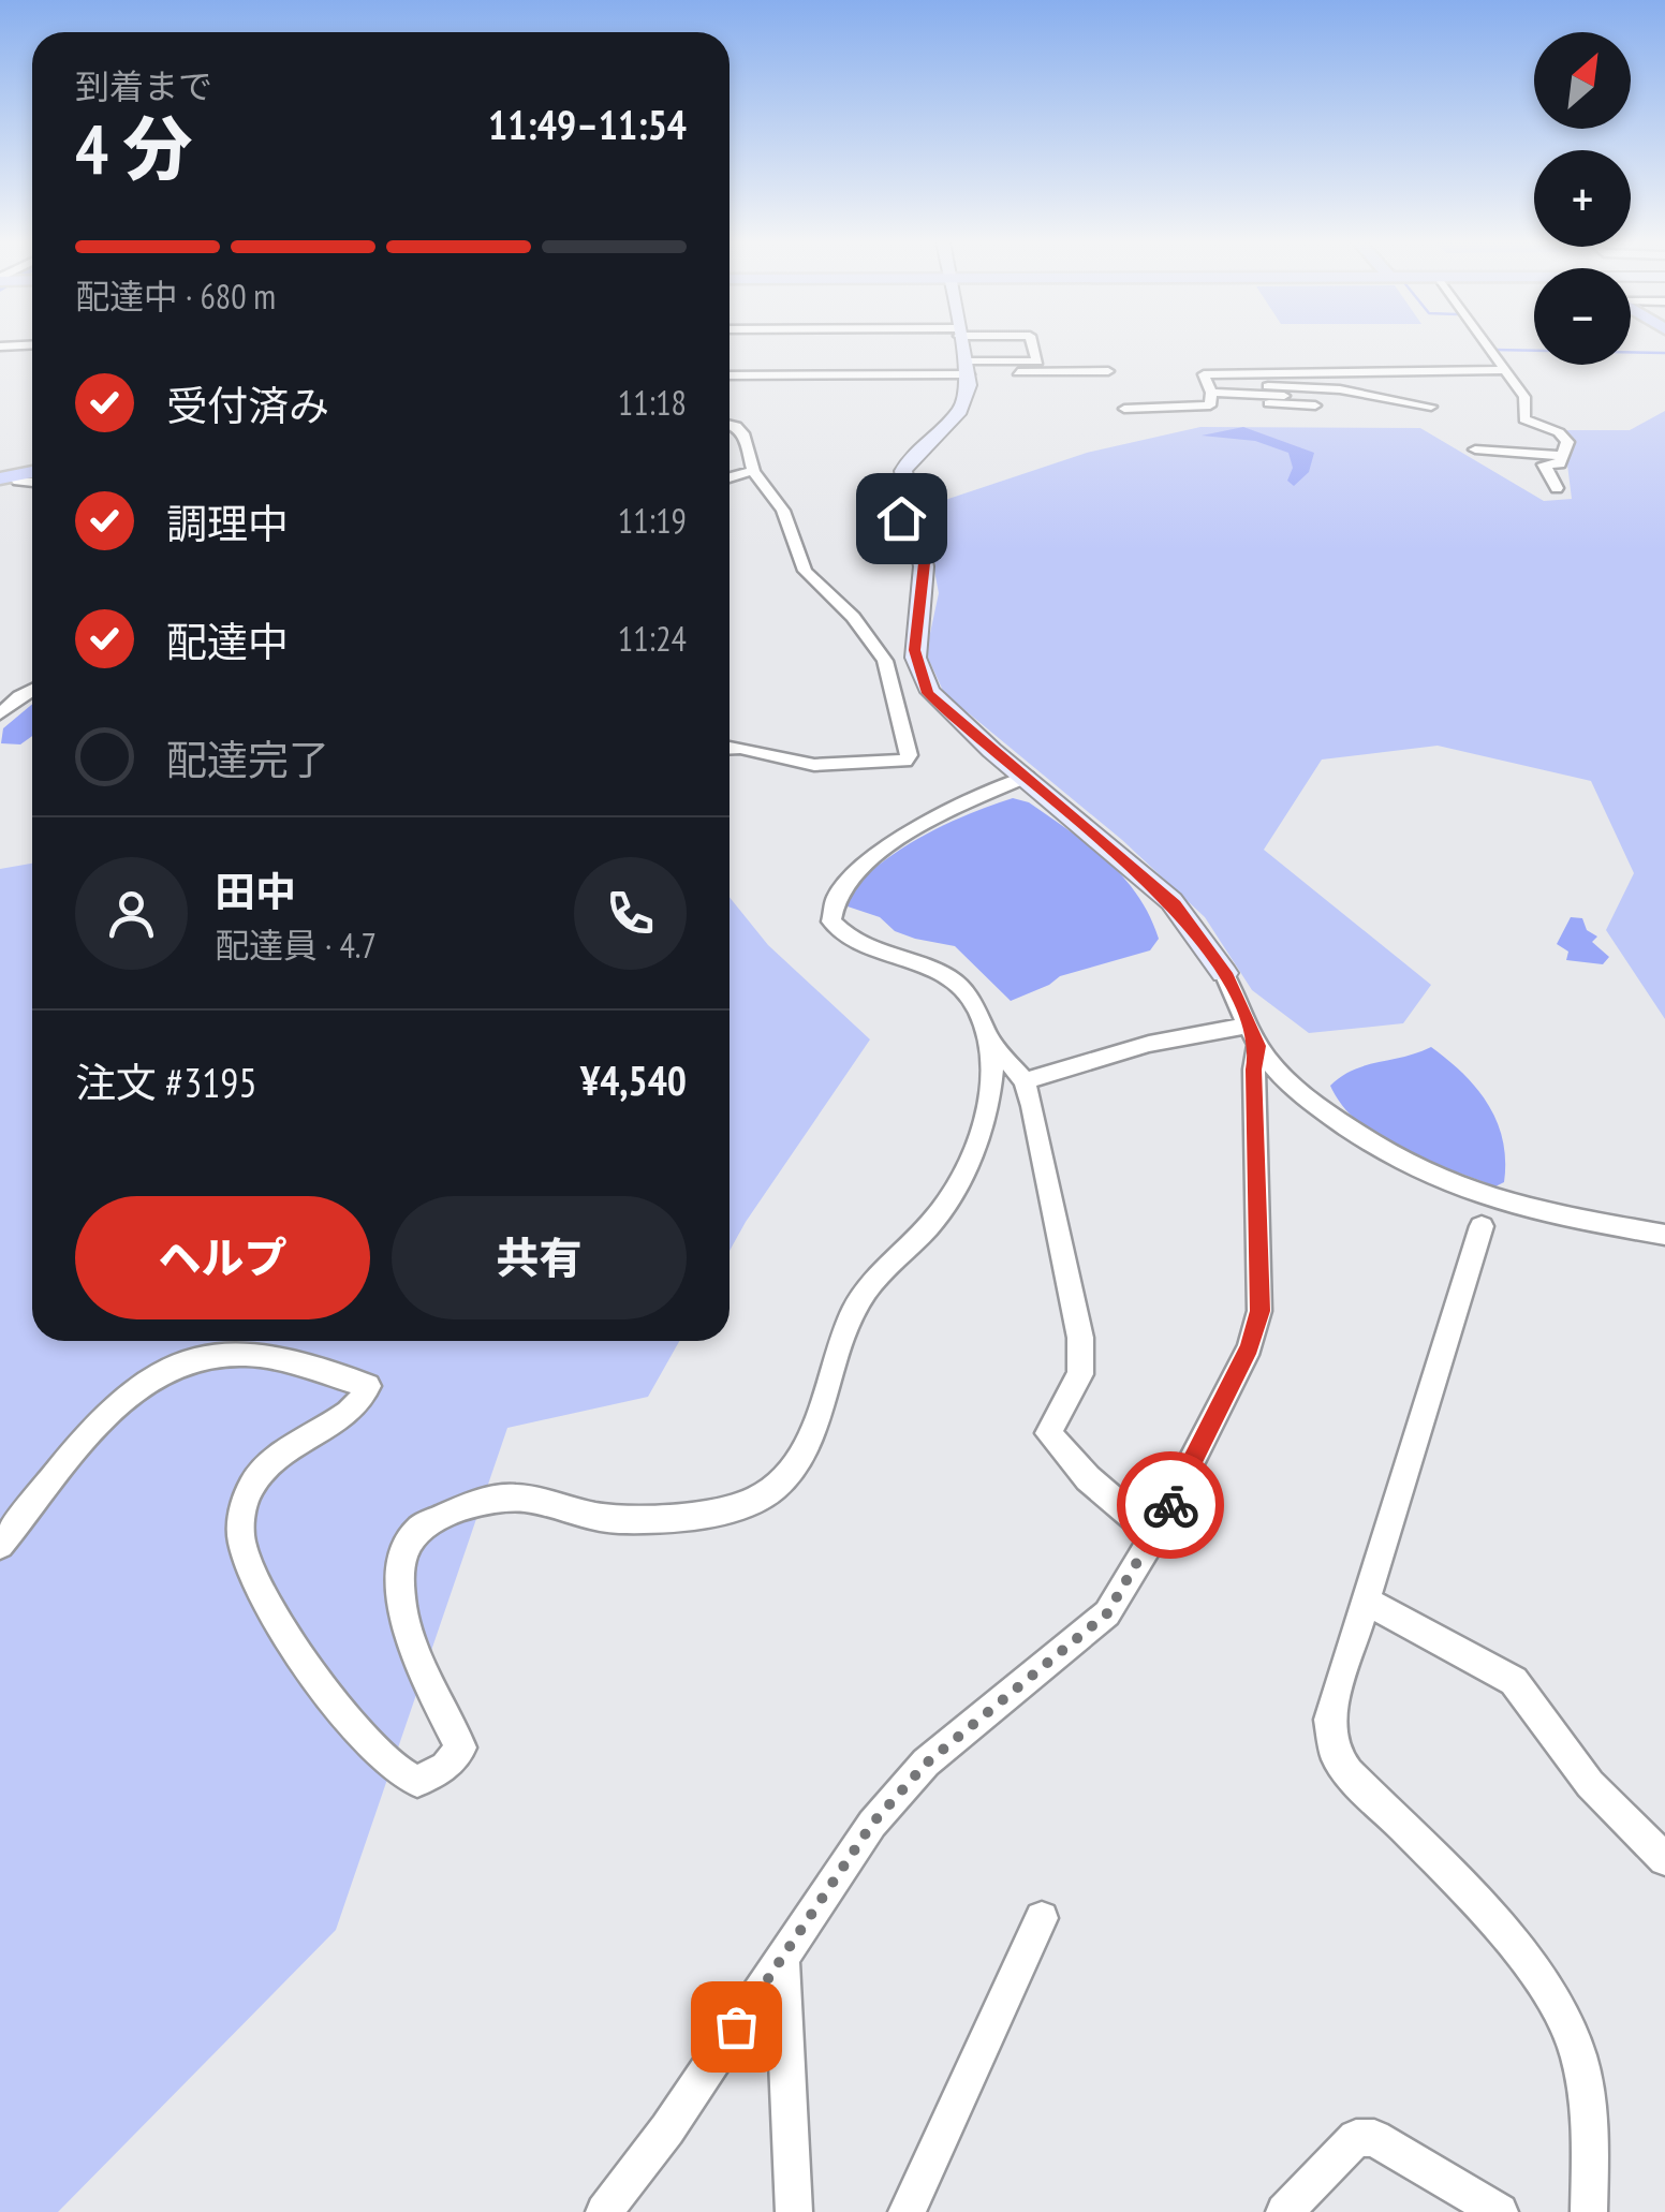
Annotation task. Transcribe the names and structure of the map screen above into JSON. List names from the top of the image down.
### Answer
{
  "north": "top right",
  "page": {
    "map_buttons": ["+", "−"],
    "heading": ["4 分", "到着まで", "11:49–11:54"],
    "panel": [
      "田中",
      "配達員 · 4.7",
      "注文 #3195",
      "¥4,540"
    ],
    "bar": "配達中 · 680 m",
    "list": [
      ["受付済み", "11:18"],
      ["調理中", "11:19"],
      ["配達中", "11:24"],
      "配達完了"
    ],
    "buttons": ["ヘルプ", "共有"]
  }
}
